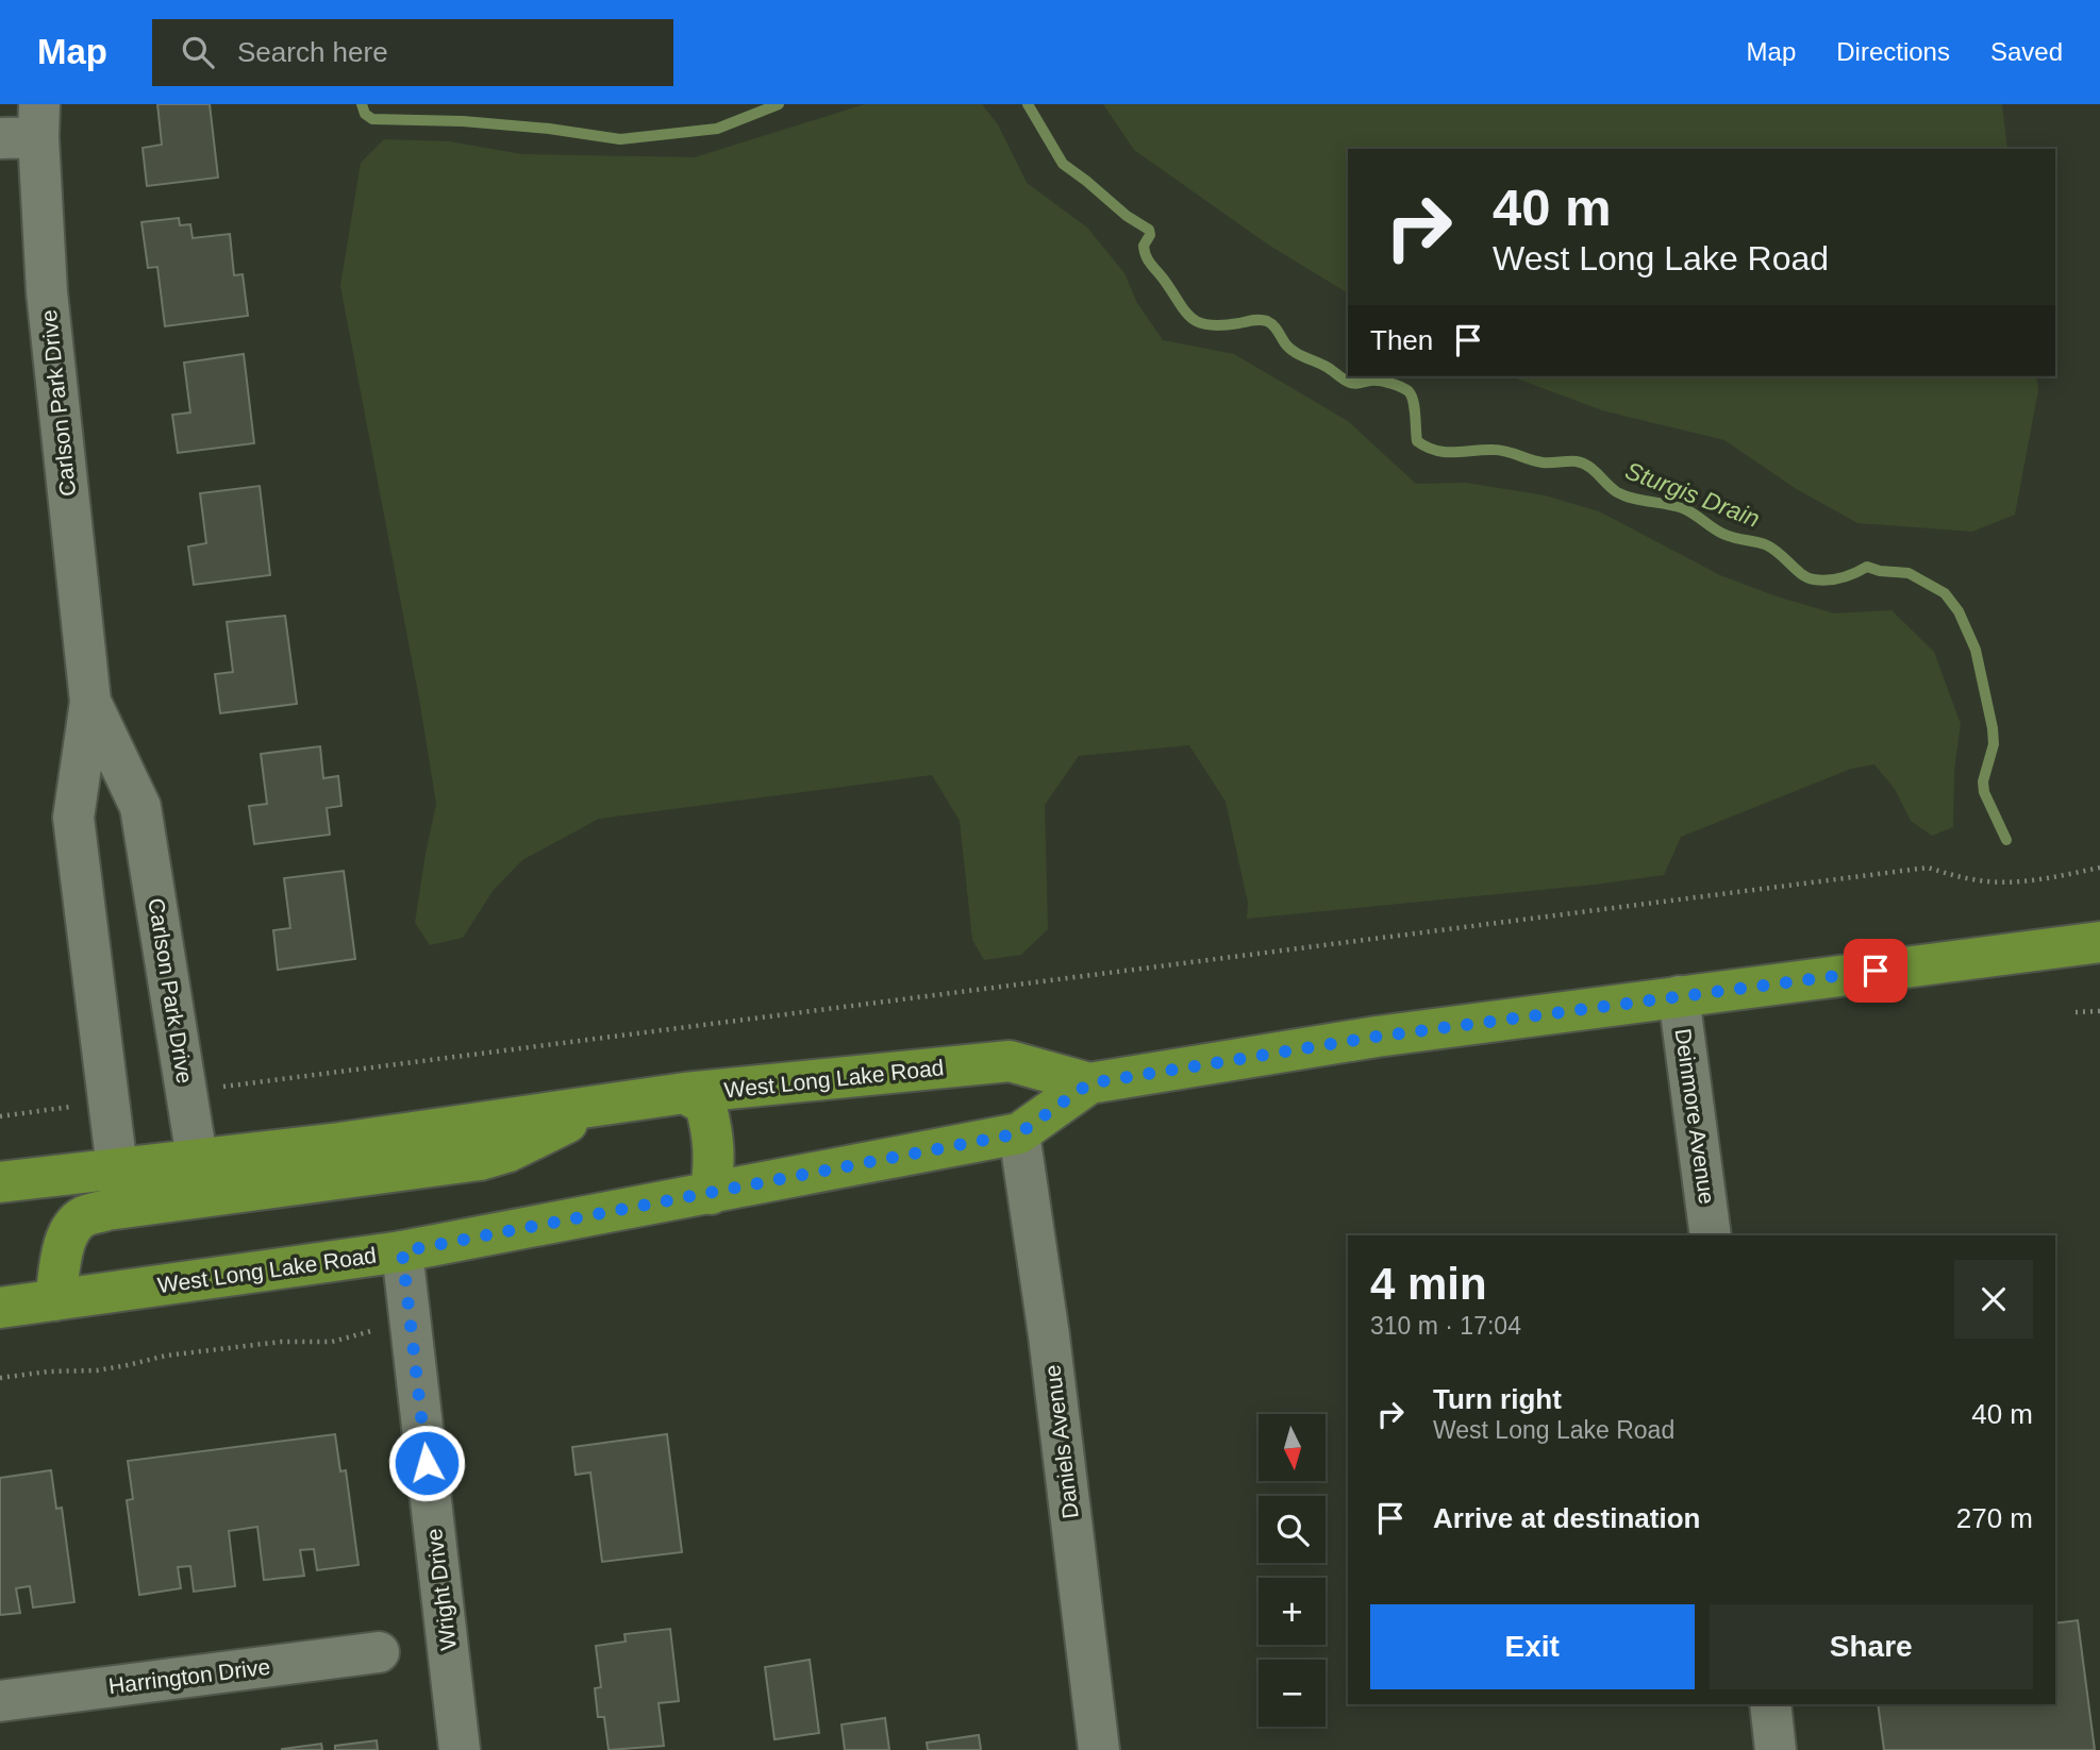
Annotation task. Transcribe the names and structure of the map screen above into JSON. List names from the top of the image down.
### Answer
{
  "streets": {
    "main road": ["West Long Lake Road"],
    "street": [
      "Carlson Park Drive",
      "Deinmore Avenue",
      "Daniels Avenue",
      "Wright Drive",
      "Harrington Drive"
    ]
  },
  "crossings": [
    ["Carlson Park Drive", "West Long Lake Road"],
    ["West Long Lake Road", "Deinmore Avenue"],
    ["West Long Lake Road", "Daniels Avenue"],
    ["West Long Lake Road", "Wright Drive"]
  ],
  "water": ["Sturgis Drain"],
  "north": "bottom",
  "page": {
    "header": "Map",
    "search": "Search here",
    "nav": ["Map", "Directions", "Saved"],
    "turn": ["40 m", "West Long Lake Road"],
    "then": "Then",
    "heading": ["4 min", "310 m · 17:04"],
    "list": [
      {
        "name": "Turn right",
        "note": "West Long Lake Road",
        "value": "40 m"
      },
      {
        "name": "Arrive at destination",
        "value": "270 m"
      }
    ],
    "map_buttons": ["+", "−"],
    "buttons": ["Exit", "Share"]
  }
}
